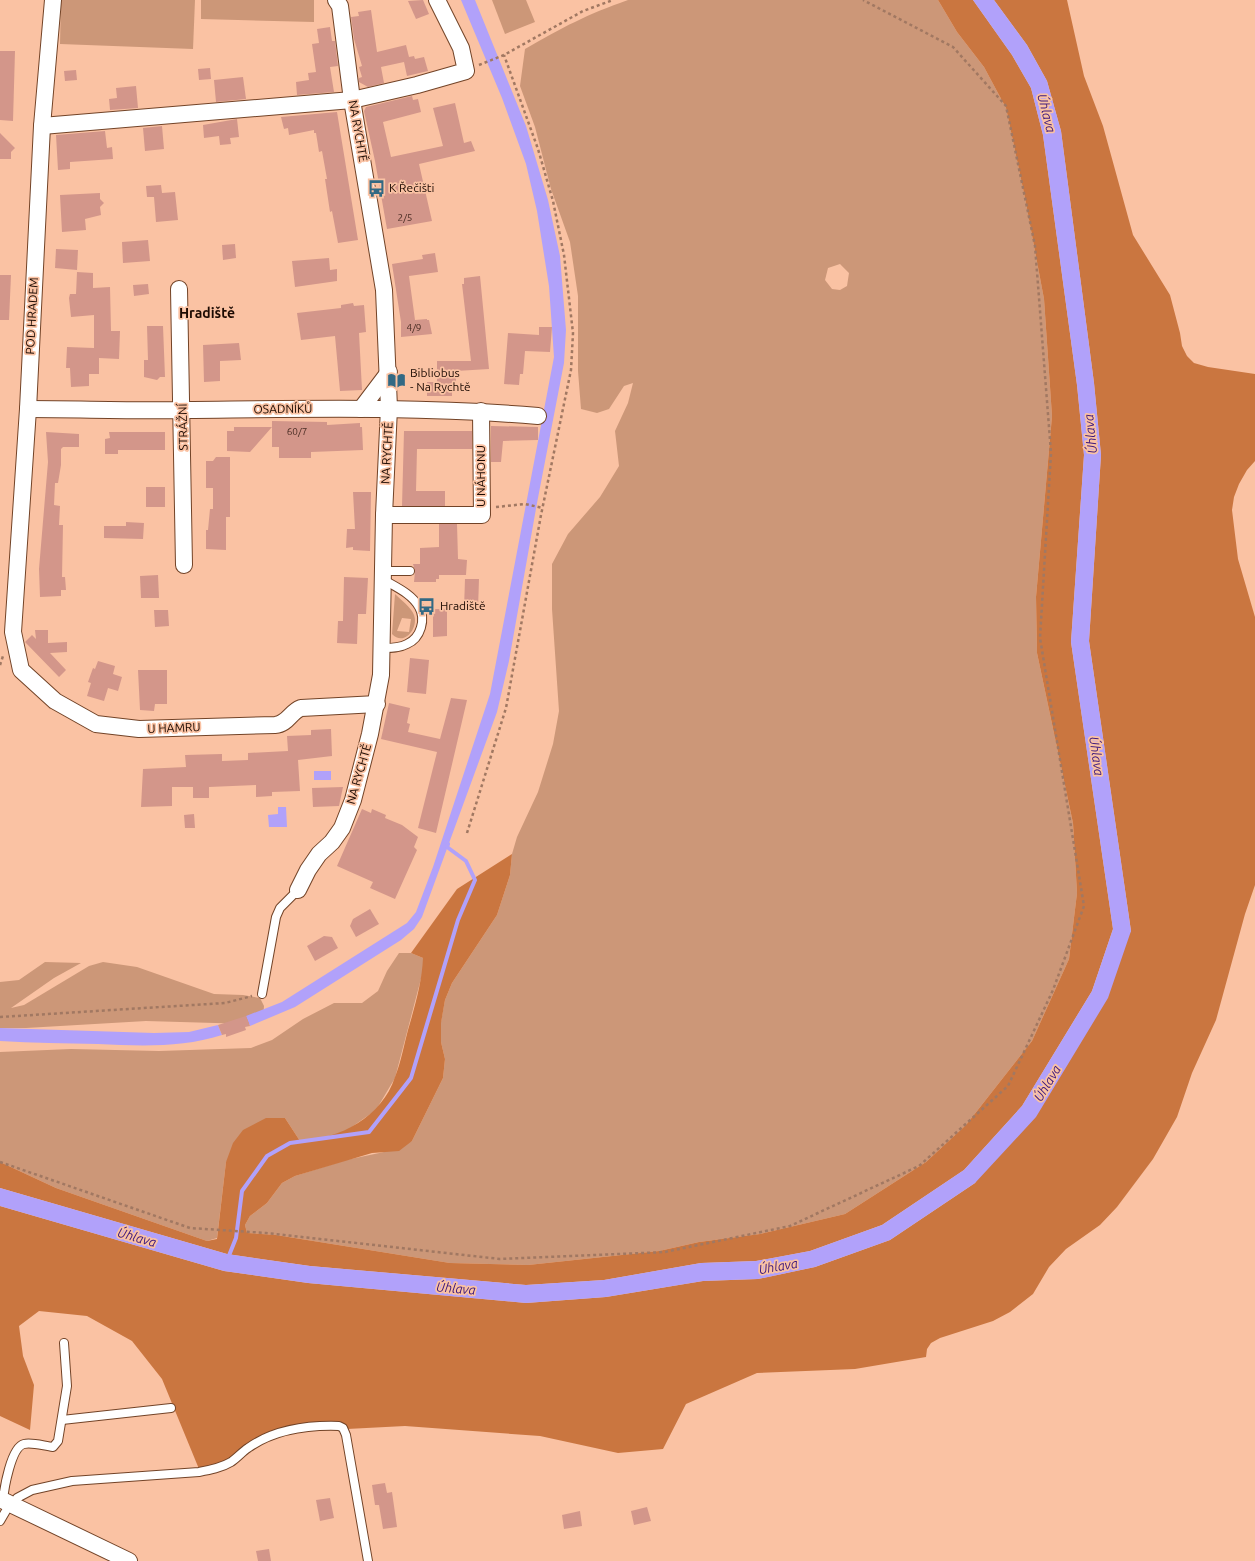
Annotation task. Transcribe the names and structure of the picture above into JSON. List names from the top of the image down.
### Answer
{
  "streets": {
    "street": [
      "NA RYCHTĚ",
      "POD HRADEM",
      "OSADNÍKŮ",
      "STRÁŽNÍ",
      "U NÁHONU",
      "U HAMRU"
    ]
  },
  "crossings": [
    ["NA RYCHTĚ", "OSADNÍKŮ"],
    ["NA RYCHTĚ", "U NÁHONU"],
    ["NA RYCHTĚ", "U HAMRU"],
    ["POD HRADEM", "OSADNÍKŮ"],
    ["POD HRADEM", "U HAMRU"],
    ["OSADNÍKŮ", "STRÁŽNÍ"],
    ["OSADNÍKŮ", "U NÁHONU"]
  ],
  "districts": ["Hradiště"],
  "water": ["Úhlava"],
  "places": {
    "bus stop": ["K Řečišti", "Hradiště"],
    "library": ["Bibliobus - Na Rychtě"]
  },
  "house_numbers": ["2/5", "4/9", "60/7"]
}
